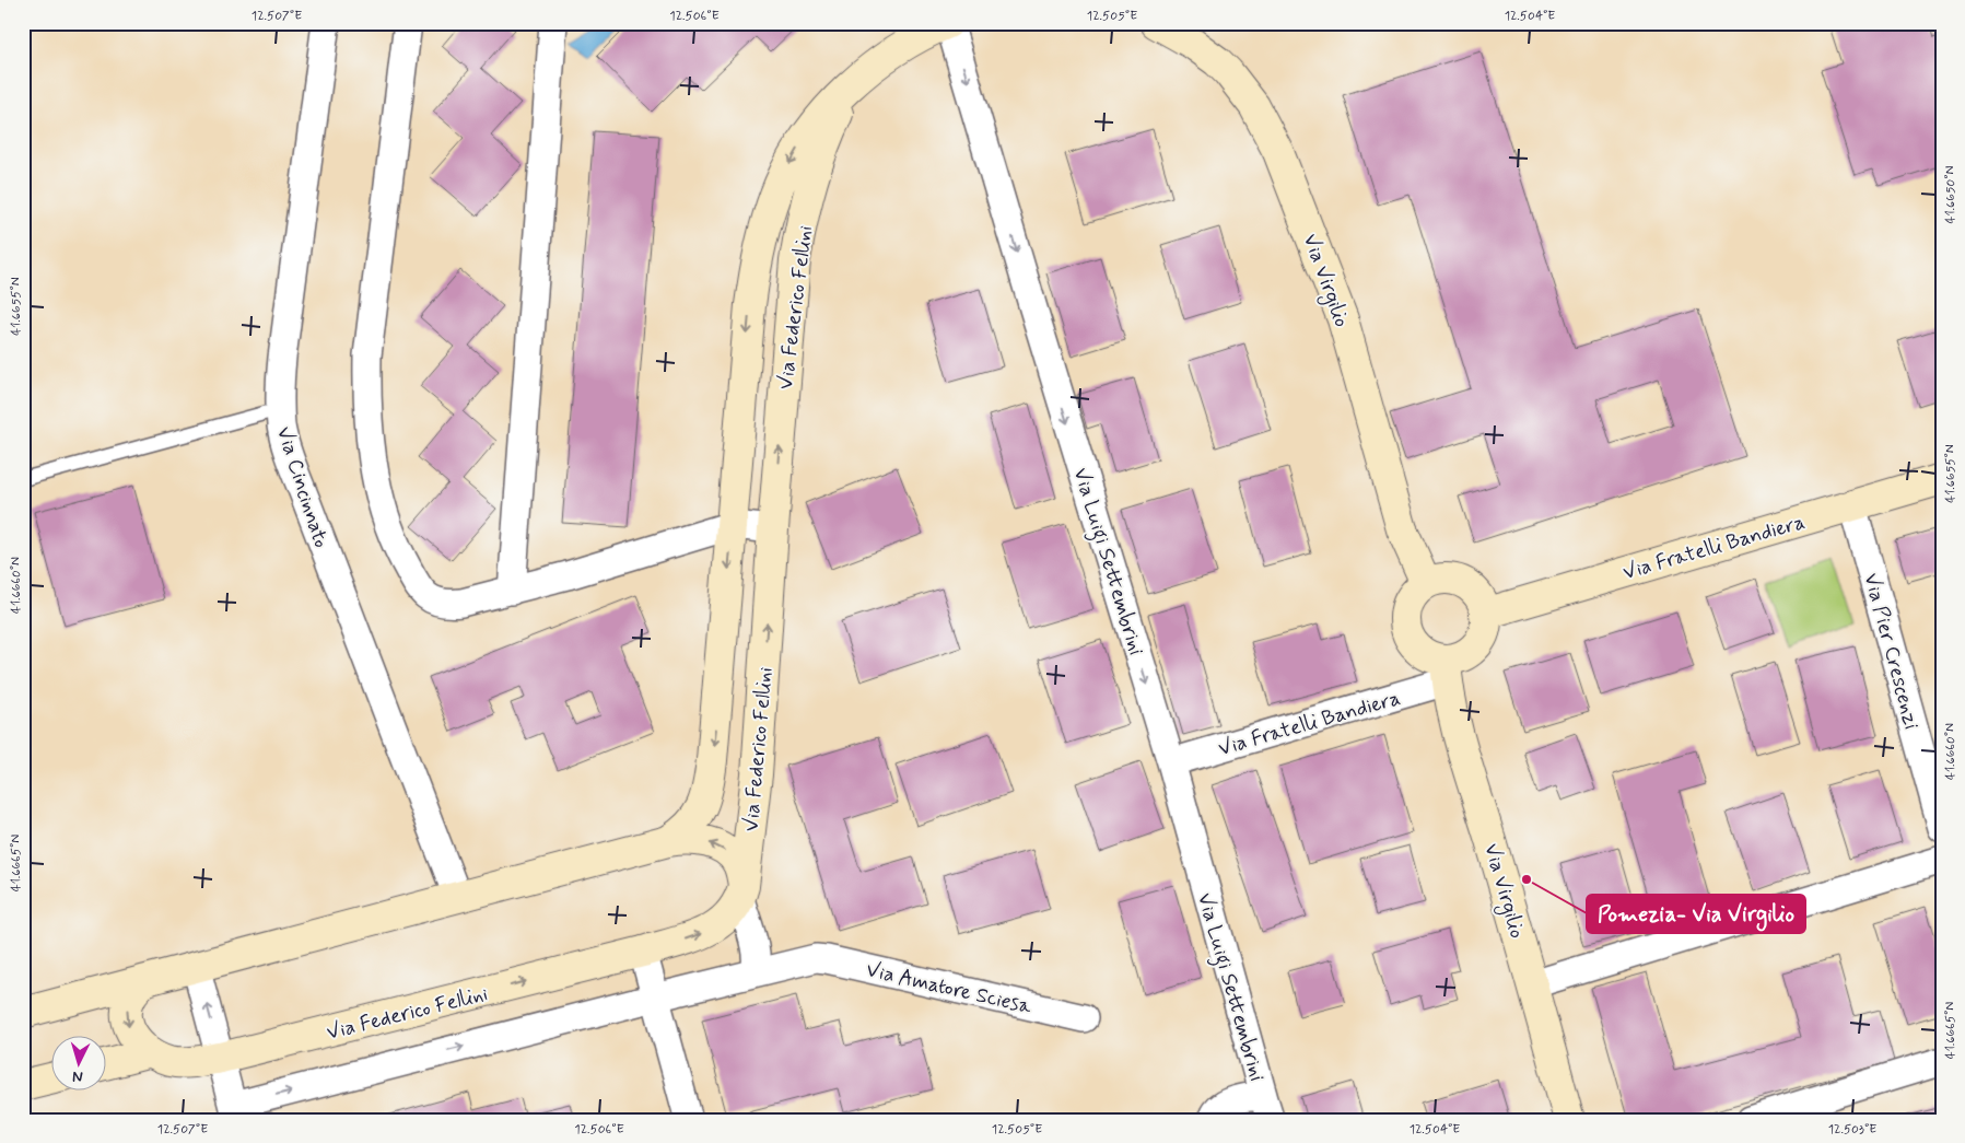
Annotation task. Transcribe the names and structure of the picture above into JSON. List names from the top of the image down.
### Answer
{
  "streets": {
    "street": [
      "Via Virgilio",
      "Via Federico Fellini",
      "Via Cincinnato",
      "Via Fratelli Bandiera",
      "Via Luigi Settembrini",
      "Via Pier Crescenzi",
      "Via Amatore Sciesa"
    ]
  },
  "crossings": [
    ["Via Virgilio", "Via Fratelli Bandiera"],
    ["Via Federico Fellini", "Via Cincinnato"],
    ["Via Fratelli Bandiera", "Via Luigi Settembrini"],
    ["Via Fratelli Bandiera", "Via Pier Crescenzi"]
  ],
  "one_way": ["Via Luigi Settembrini"],
  "places": ["Pomezia- Via Virgilio"],
  "north": "bottom",
  "coordinates": [
    "12.507°E",
    "12.506°E",
    "12.505°E",
    "12.504°E",
    "41.6650°N",
    "41.6655°N",
    "41.6660°N",
    "41.6665°N",
    "12.503°E"
  ]
}
